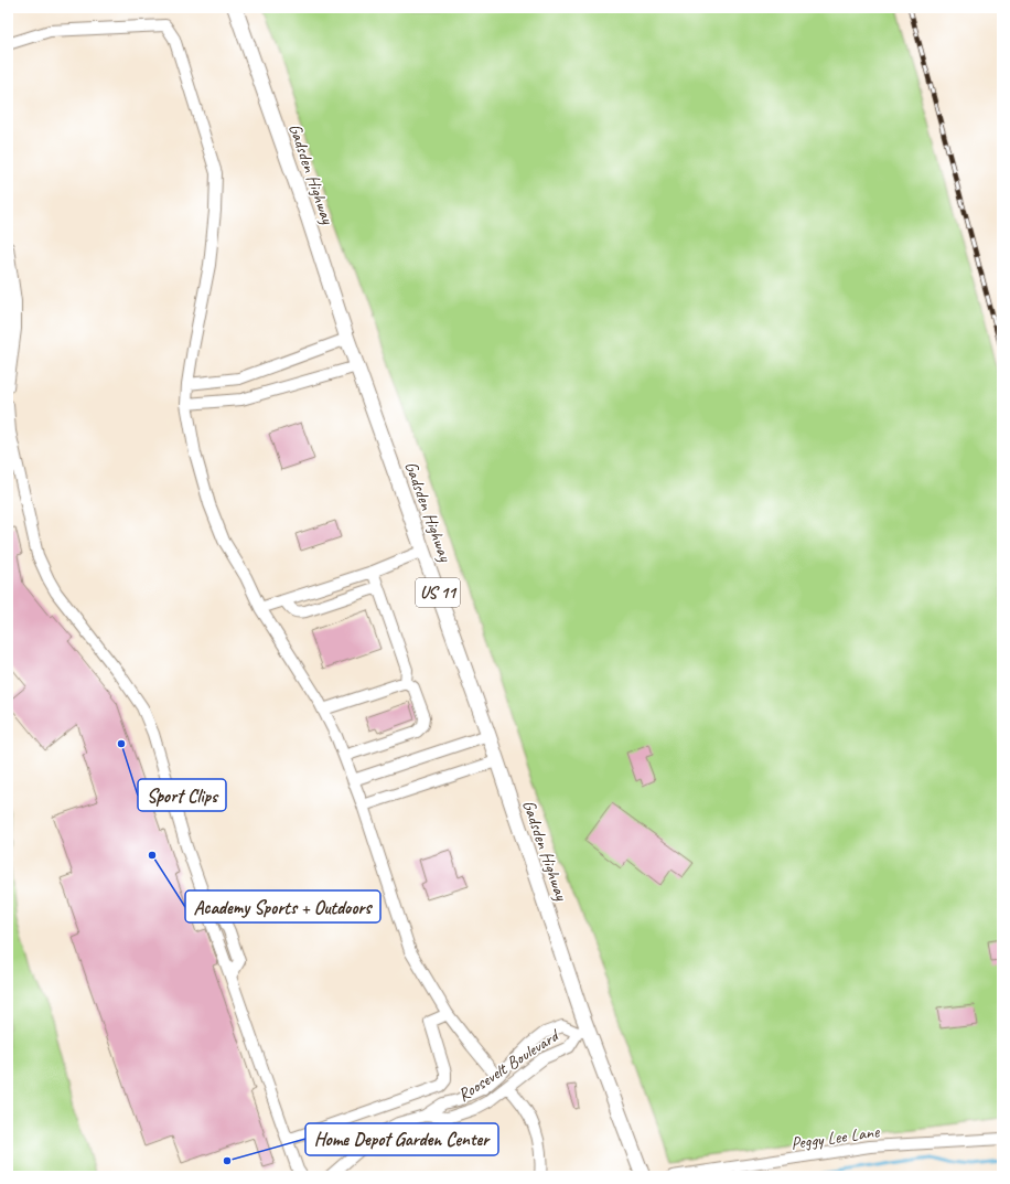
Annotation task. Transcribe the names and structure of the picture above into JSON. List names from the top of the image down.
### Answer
{
  "streets": {
    "main road": ["Gadsden Highway", "US 11"],
    "street": ["Roosevelt Boulevard", "Peggy Lee Lane"]
  },
  "crossings": [
    ["Gadsden Highway", "Roosevelt Boulevard"]
  ],
  "places": ["Sport Clips", "Academy Sports + Outdoors", "Home Depot Garden Center"]
}
